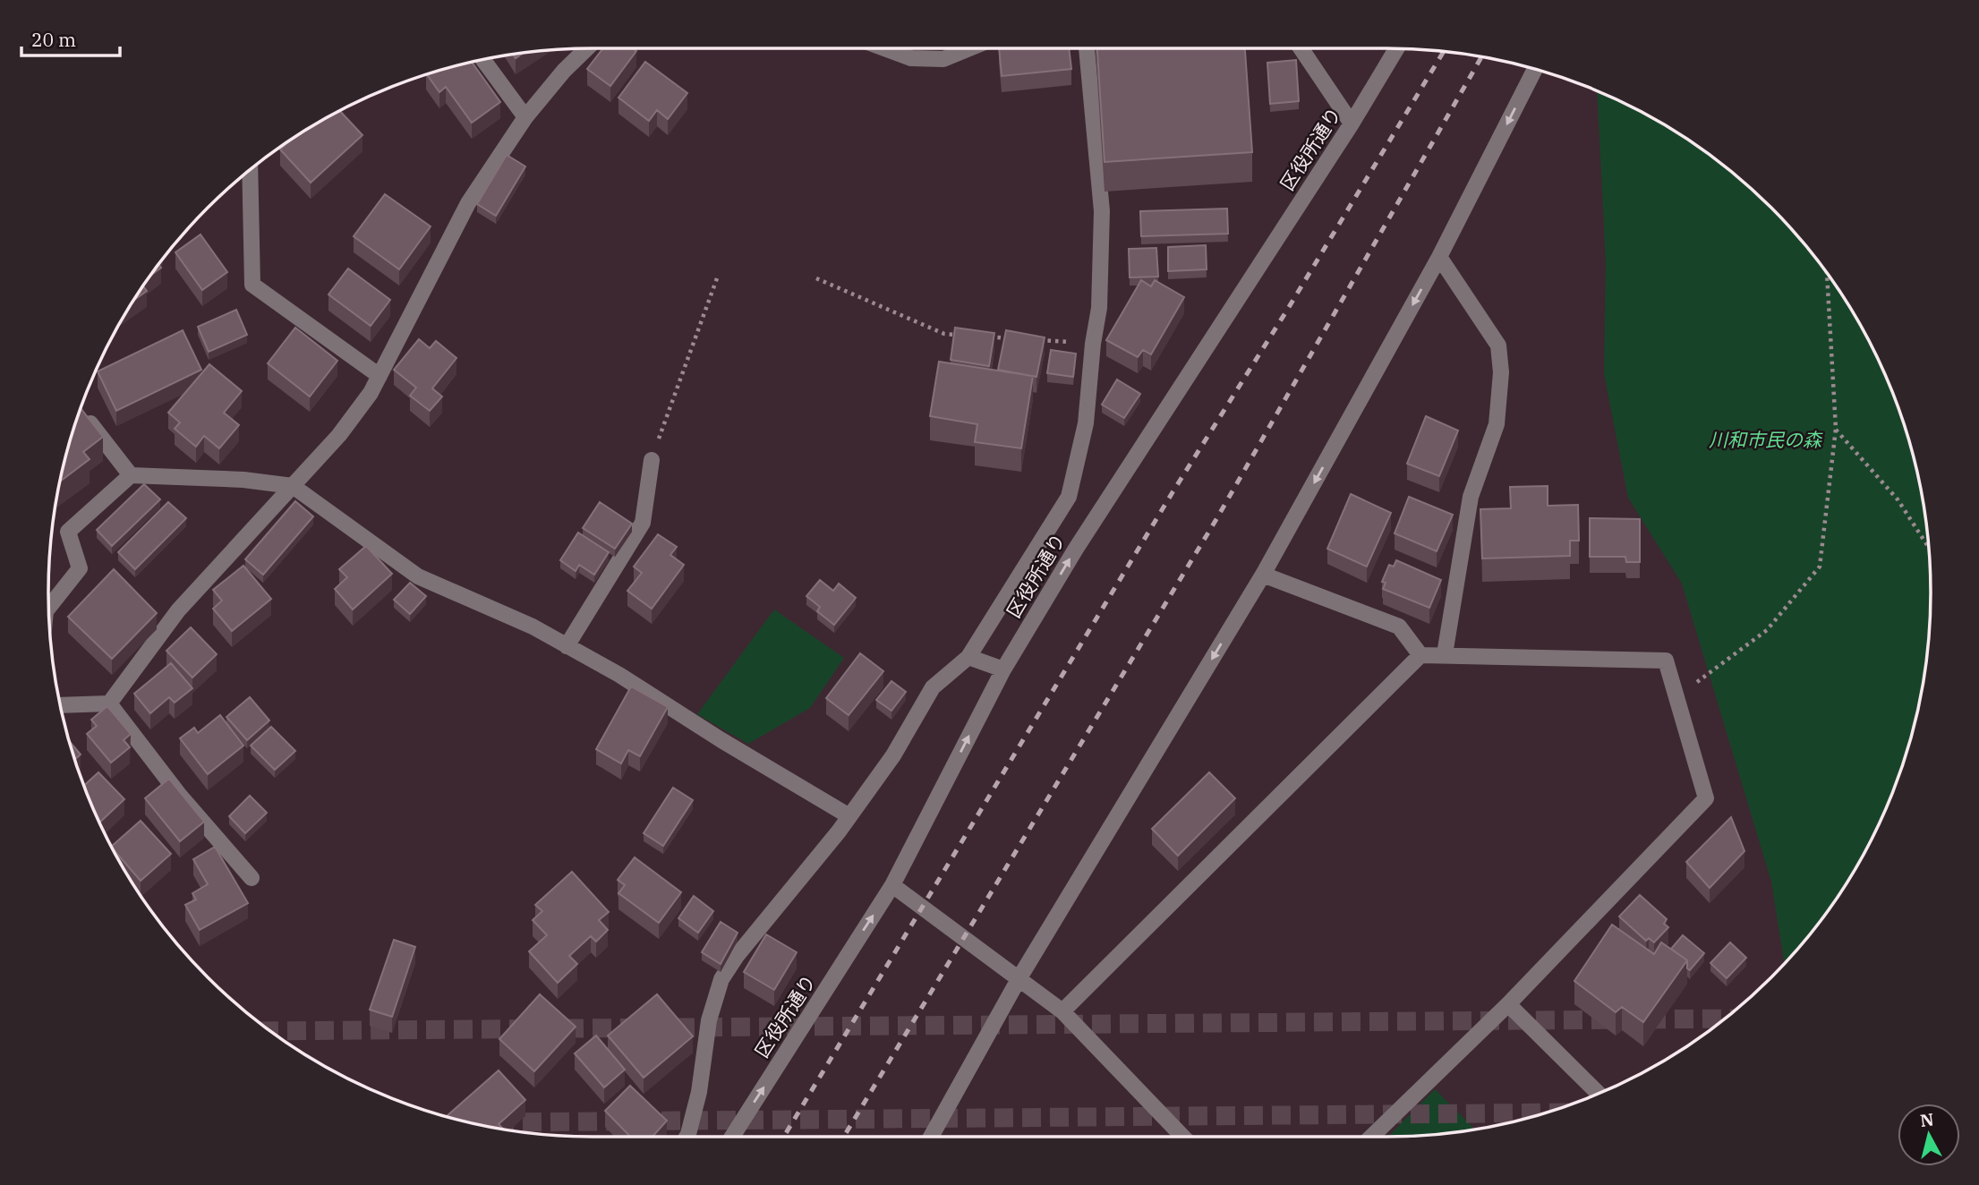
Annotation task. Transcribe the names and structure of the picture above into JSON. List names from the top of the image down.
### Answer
{
  "streets": {
    "street": ["区役所通り"]
  },
  "parks": ["川和市民の森"],
  "scale_bar": "20 m",
  "north": "top"
}
